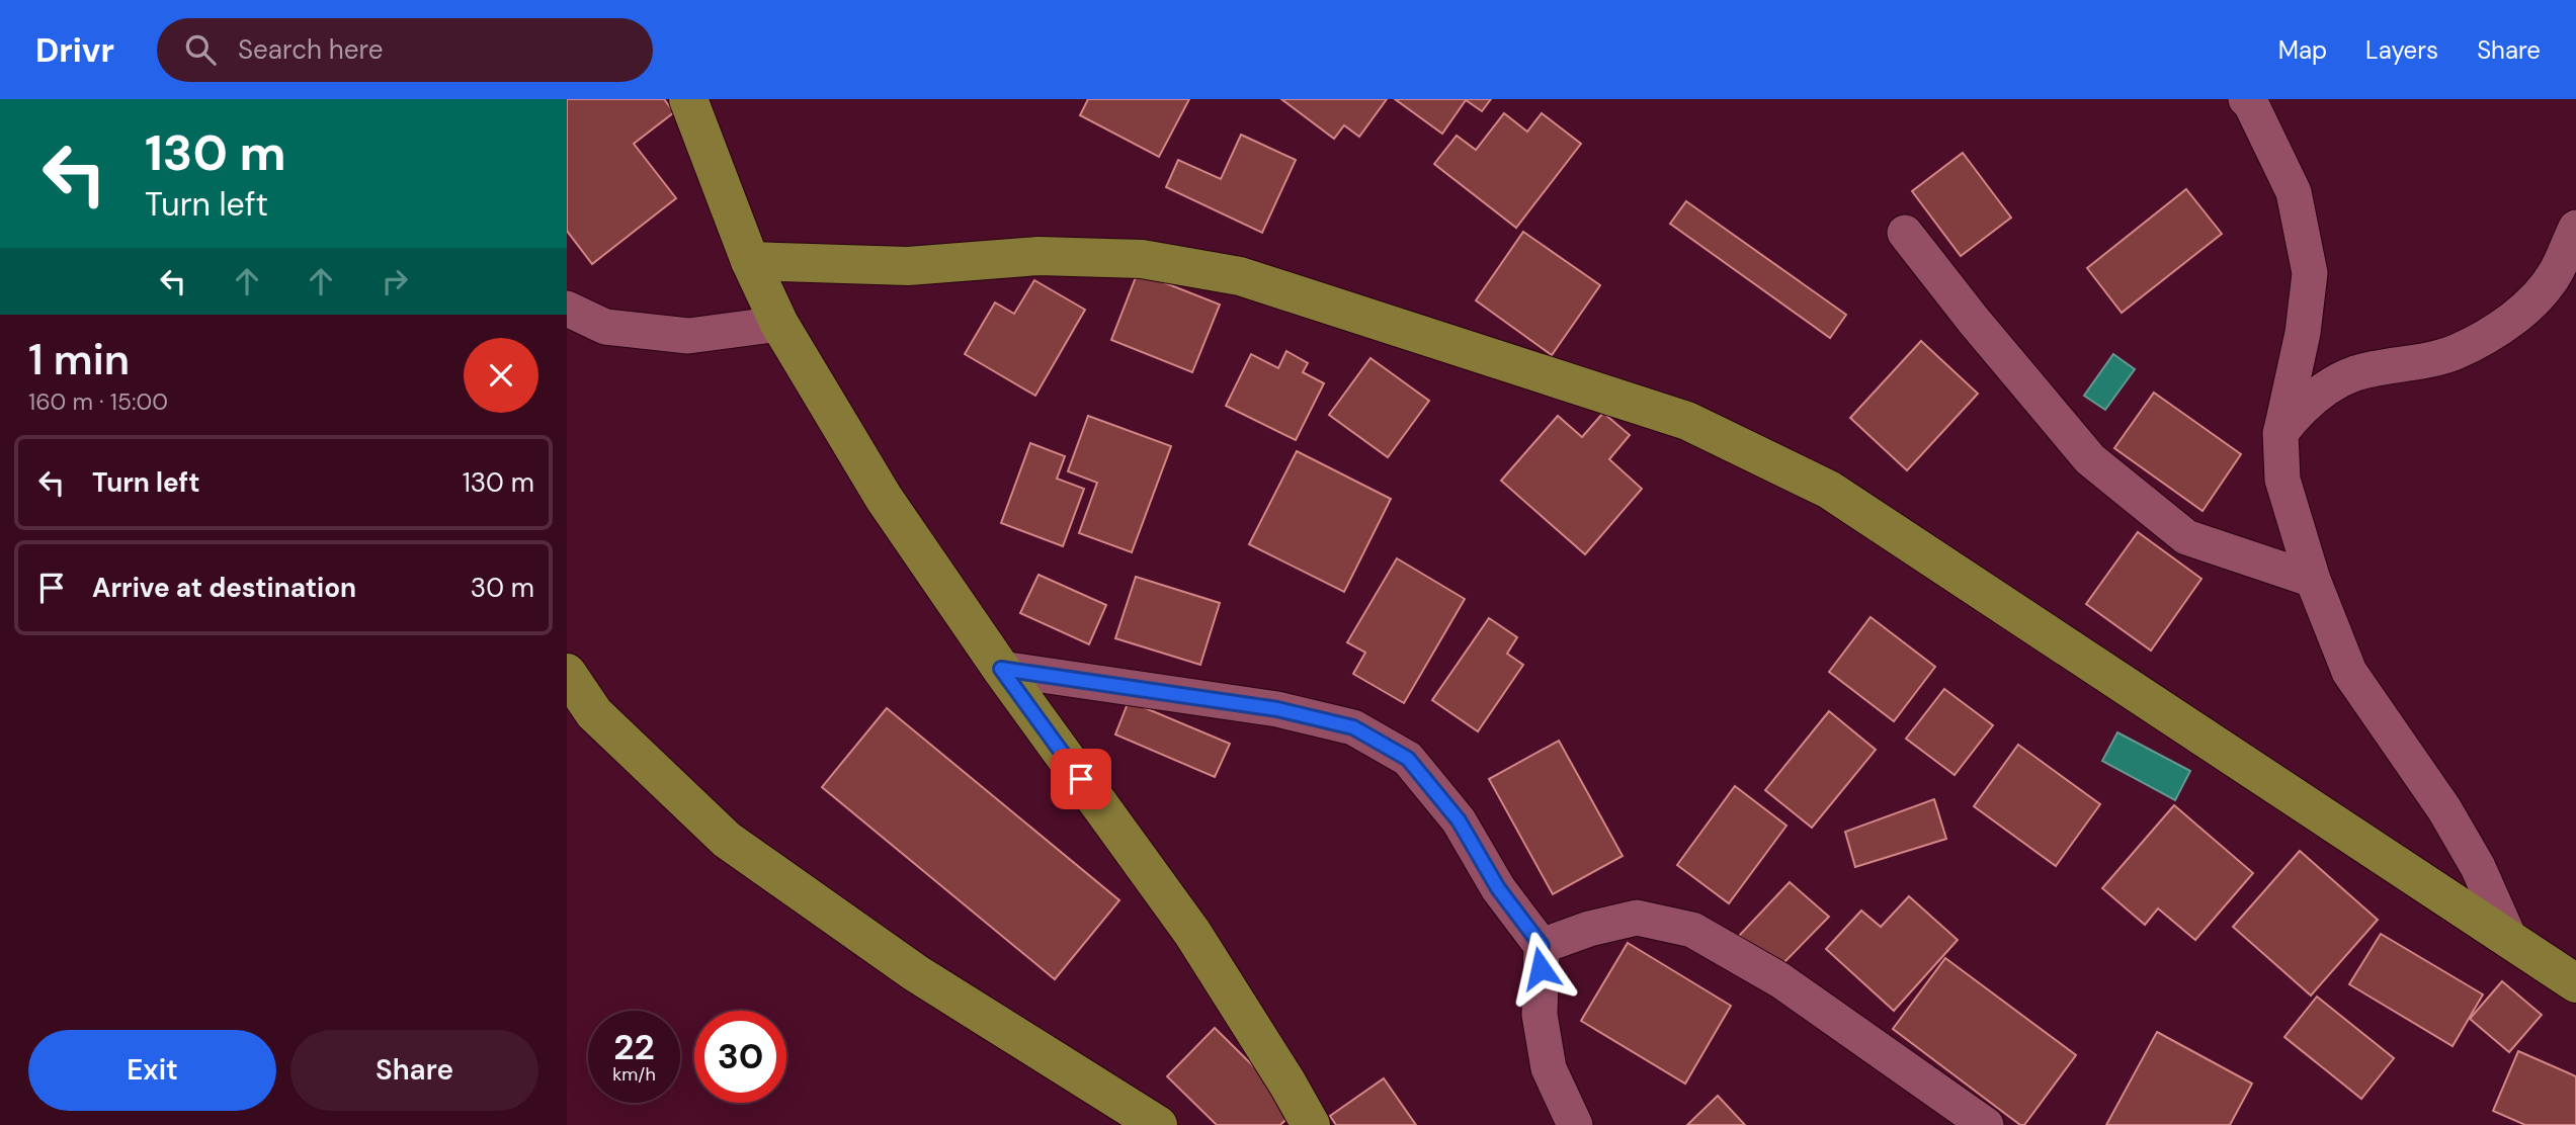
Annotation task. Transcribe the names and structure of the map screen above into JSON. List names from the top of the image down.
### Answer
{
  "page": {
    "header": "Drivr",
    "search": "Search here",
    "nav": ["Map", "Layers", "Share"],
    "turn": ["130 m", "Turn left"],
    "heading": ["1 min", "160 m · 15:00"],
    "list": [
      {
        "name": "Turn left",
        "value": "130 m"
      },
      {
        "name": "Arrive at destination",
        "value": "30 m"
      }
    ],
    "speed": "22 km/h",
    "limit": "30",
    "buttons": ["Exit", "Share"]
  }
}
